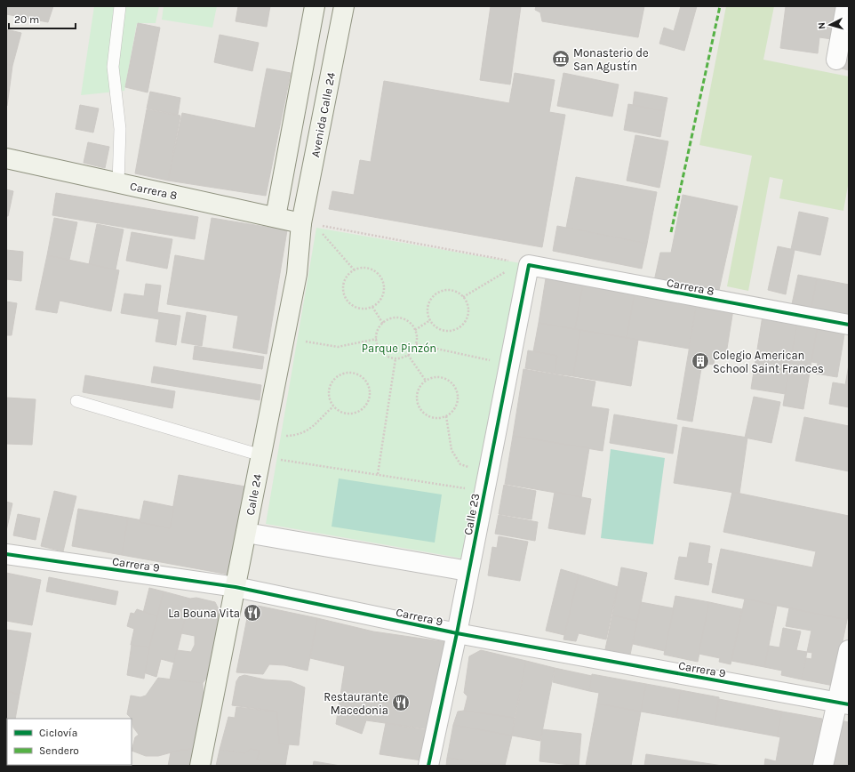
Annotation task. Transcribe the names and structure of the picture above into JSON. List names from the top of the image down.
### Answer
{
  "streets": {
    "main road": ["Avenida Calle 24", "Carrera 8", "Calle 24"],
    "street": ["Calle 23", "Carrera 9"]
  },
  "crossings": [
    ["Avenida Calle 24", "Carrera 8"],
    ["Avenida Calle 24", "Calle 24"],
    ["Carrera 8", "Calle 24"],
    ["Carrera 8", "Calle 23"],
    ["Calle 24", "Carrera 9"],
    ["Calle 23", "Carrera 9"]
  ],
  "parks": ["Parque Pinzón"],
  "places": {
    "museum": ["Monasterio de San Agustín"],
    "building": ["Colegio American School Saint Frances"],
    "restaurant": ["La Bouna Vita", "Restaurante Macedonia"]
  },
  "legend": ["Ciclovía", "Sendero"],
  "scale_bar": "20 m",
  "north": "left"
}
